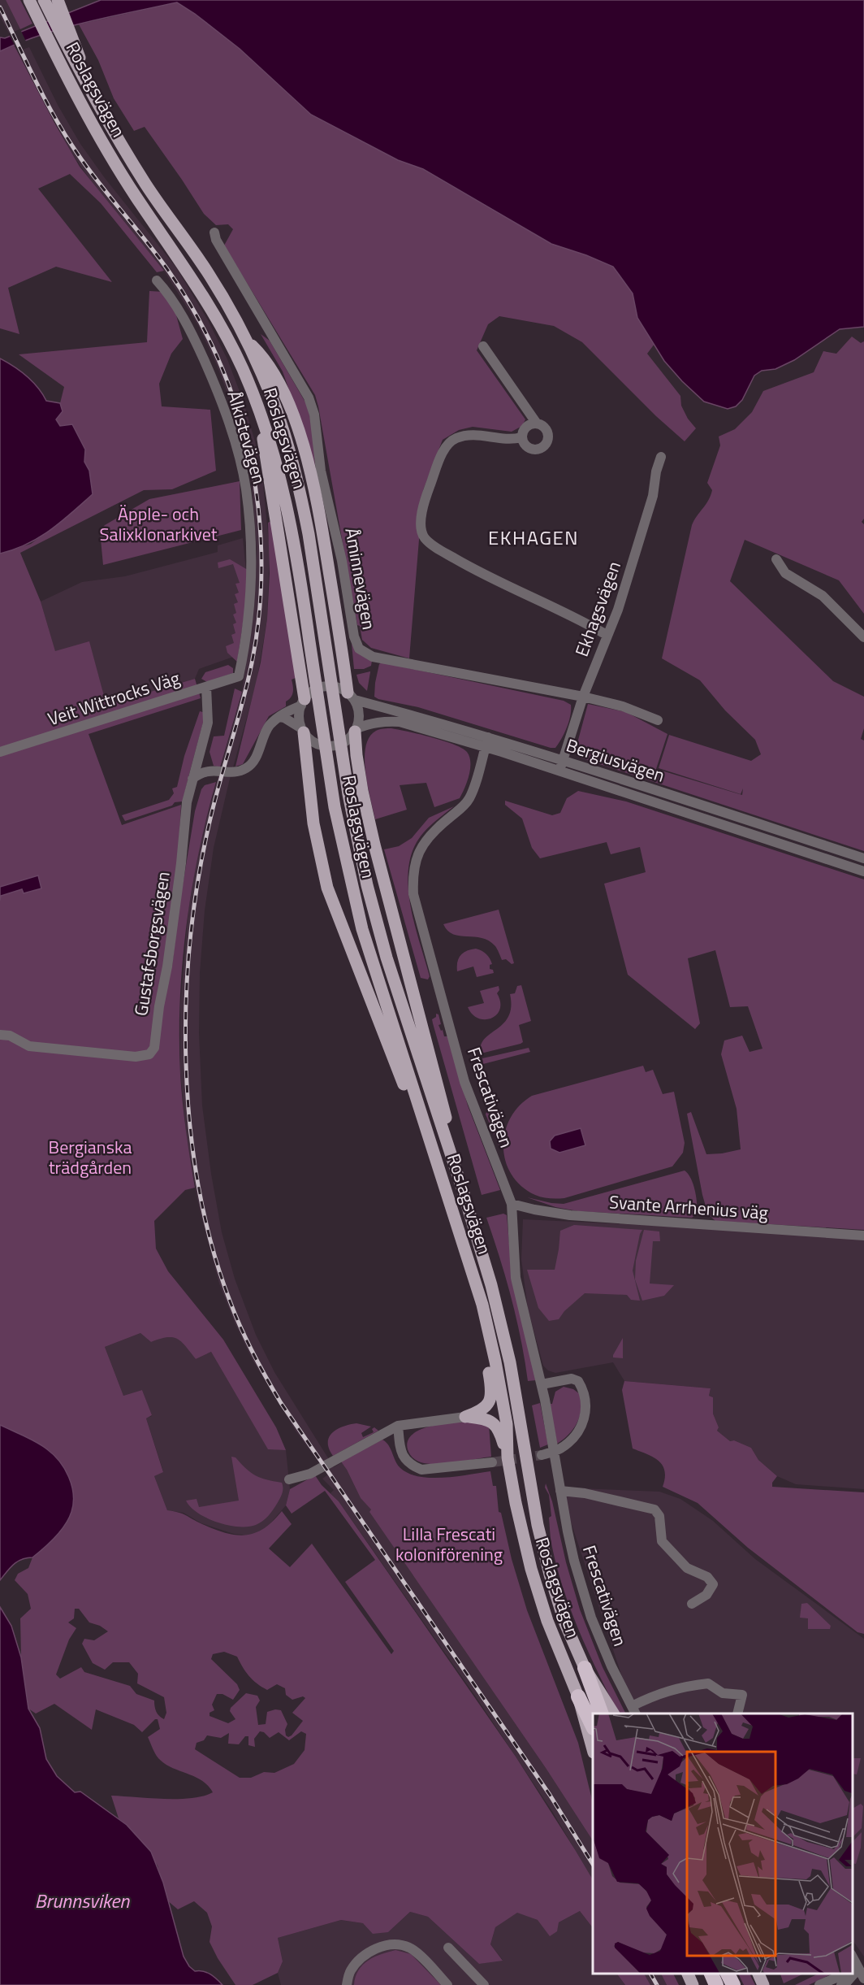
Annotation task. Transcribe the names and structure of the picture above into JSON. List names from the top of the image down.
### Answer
{
  "streets": {
    "main road": ["Roslagsvägen"],
    "street": [
      "Ålkistevägen",
      "Åminnevägen",
      "Ekhagsvägen",
      "Veit Wittrocks Väg",
      "Bergiusvägen",
      "Gustafsborgsvägen",
      "Frescativägen",
      "Svante Arrhenius väg"
    ]
  },
  "crossings": [
    ["Ålkistevägen", "Veit Wittrocks Väg"],
    ["Åminnevägen", "Ekhagsvägen"],
    ["Ekhagsvägen", "Bergiusvägen"],
    ["Veit Wittrocks Väg", "Gustafsborgsvägen"],
    ["Bergiusvägen", "Frescativägen"],
    ["Frescativägen", "Svante Arrhenius väg"]
  ],
  "districts": ["EKHAGEN"],
  "water": ["Brunnsviken"],
  "parks": ["Äpple- och Salixklonarkivet", "Bergianska trädgården", "Lilla Frescati koloniförening"]
}
